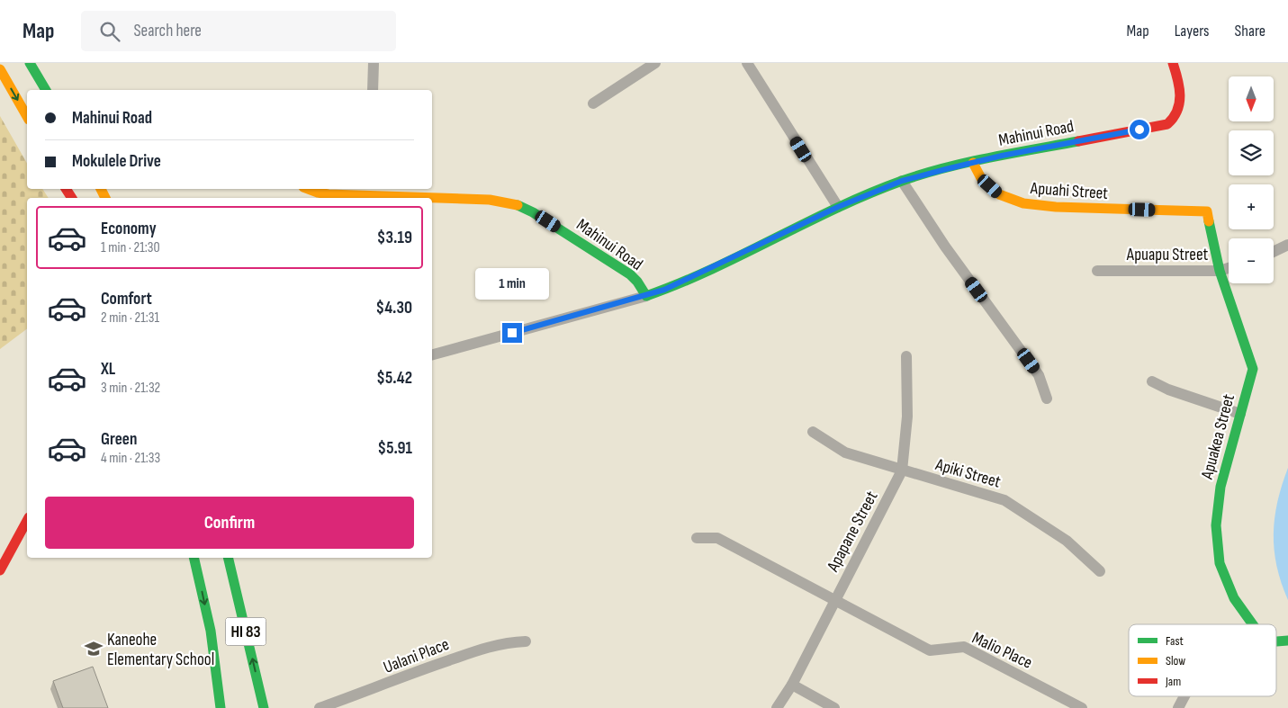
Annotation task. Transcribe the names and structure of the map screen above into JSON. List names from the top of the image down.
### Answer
{
  "streets": {
    "street": [
      "Mahinui Road",
      "Apuahi Street",
      "Apuapu Street",
      "Apuakea Street",
      "Apiki Street",
      "Apapane Street",
      "HI 83",
      "Malio Place",
      "Ualani Place"
    ]
  },
  "crossings": [
    ["Mahinui Road", "Apuahi Street"],
    ["Apuahi Street", "Apuakea Street"],
    ["Apuapu Street", "Apuakea Street"],
    ["Apiki Street", "Apapane Street"],
    ["Apapane Street", "Malio Place"]
  ],
  "places": {
    "school or university": ["Kaneohe Elementary School"]
  },
  "legend": ["Fast", "Slow", "Jam"],
  "north": "bottom",
  "page": {
    "header": "Map",
    "search": "Search here",
    "nav": ["Map", "Layers", "Share"],
    "map_buttons": ["+", "−"],
    "banner": ["Mahinui Road", "Mokulele Drive"],
    "list": [
      {
        "name": "Economy",
        "note": "1 min · 21:30",
        "value": "$3.19"
      },
      {
        "name": "Comfort",
        "note": "2 min · 21:31",
        "value": "$4.30"
      },
      {
        "name": "XL",
        "note": "3 min · 21:32",
        "value": "$5.42"
      },
      {
        "name": "Green",
        "note": "4 min · 21:33",
        "value": "$5.91"
      }
    ],
    "bubble": "1 min",
    "buttons": "Confirm"
  }
}
